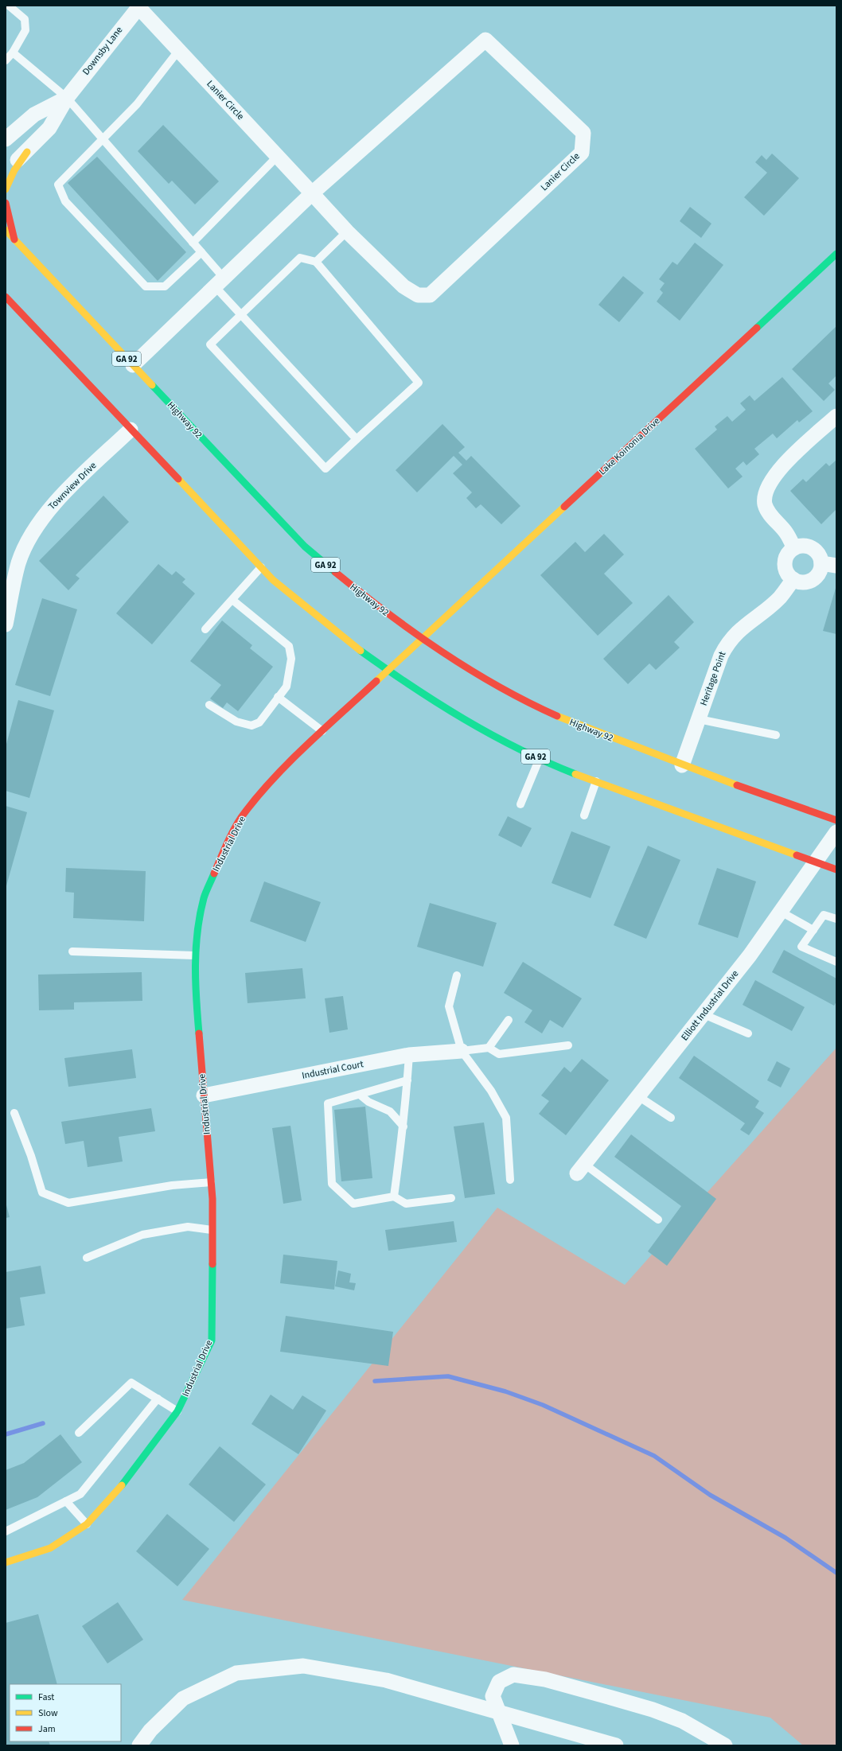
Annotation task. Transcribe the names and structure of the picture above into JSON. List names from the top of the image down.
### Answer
{
  "streets": {
    "main road": [
      "GA 92",
      "Highway 92",
      "Lake Koinonia Drive",
      "Industrial Drive"
    ],
    "street": [
      "Downsby Lane",
      "Lanier Circle",
      "Townview Drive",
      "Heritage Point",
      "Elliott Industrial Drive",
      "Industrial Court"
    ]
  },
  "crossings": [
    ["Downsby Lane", "Lanier Circle"],
    ["Lanier Circle", "Highway 92"],
    ["GA 92", "Townview Drive"],
    ["GA 92", "Industrial Drive"],
    ["GA 92", "Elliott Industrial Drive"],
    ["Highway 92", "Lake Koinonia Drive"],
    ["Highway 92", "Heritage Point"],
    ["Highway 92", "Industrial Drive"],
    ["Lake Koinonia Drive", "Industrial Drive"],
    ["Industrial Drive", "Industrial Court"]
  ],
  "legend": ["Fast", "Slow", "Jam"]
}
